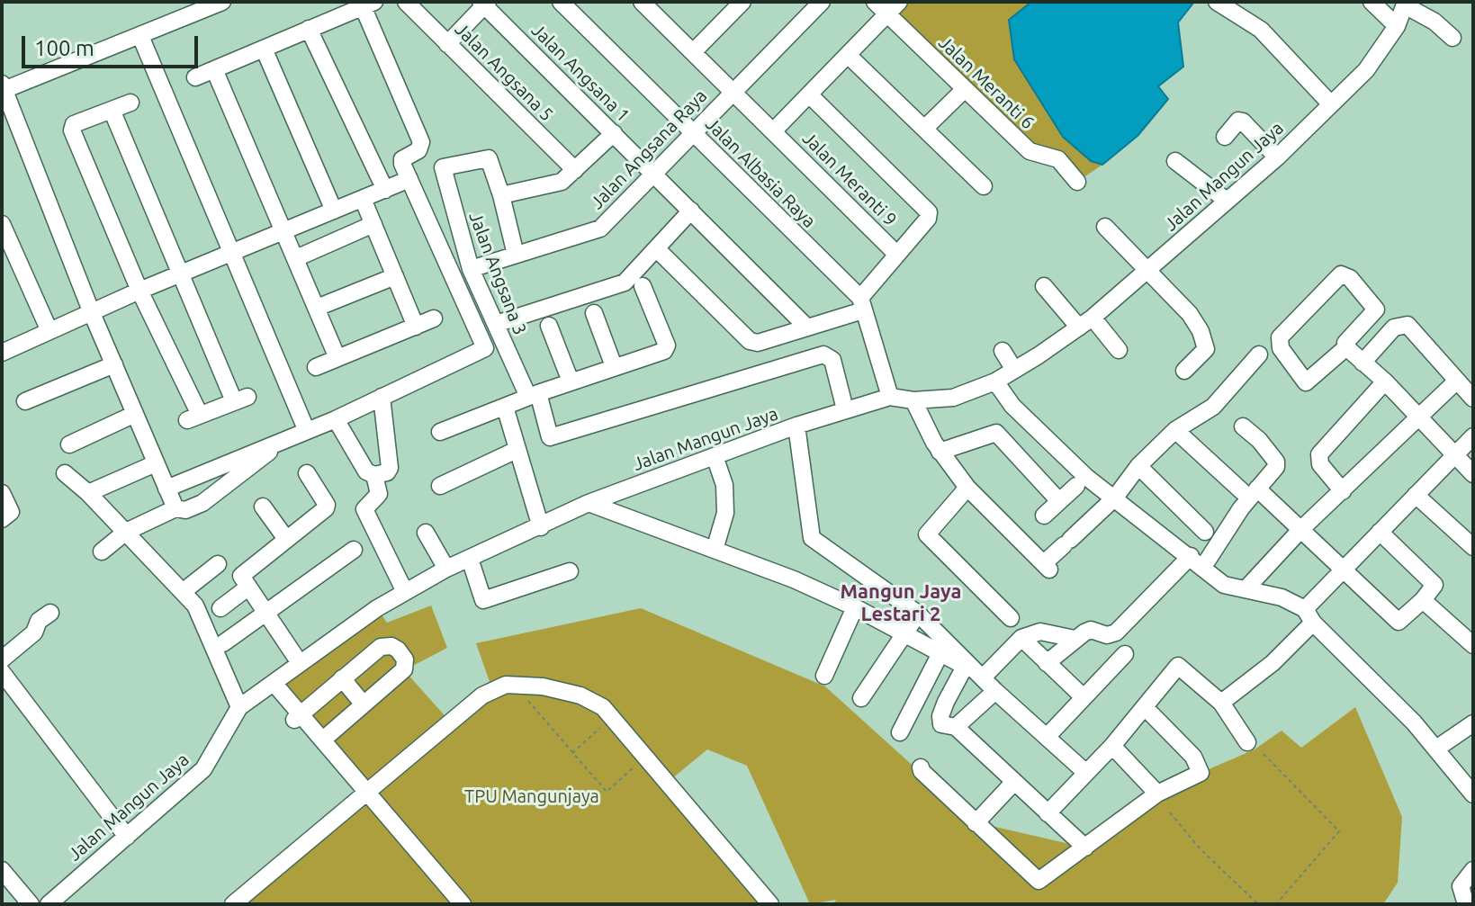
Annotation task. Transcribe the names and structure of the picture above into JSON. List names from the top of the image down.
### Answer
{
  "streets": {
    "street": [
      "Jalan Angsana 5",
      "Jalan Angsana 1",
      "Jalan Meranti 6",
      "Jalan Angsana Raya",
      "Jalan Albasia Raya",
      "Jalan Mangun Jaya",
      "Jalan Meranti 9",
      "Jalan Angsana 3"
    ]
  },
  "crossings": [
    ["Jalan Angsana 1", "Jalan Angsana Raya"],
    ["Jalan Angsana Raya", "Jalan Albasia Raya"],
    ["Jalan Angsana Raya", "Jalan Meranti 9"],
    ["Jalan Angsana Raya", "Jalan Angsana 3"],
    ["Jalan Albasia Raya", "Jalan Mangun Jaya"],
    ["Jalan Albasia Raya", "Jalan Meranti 9"],
    ["Jalan Mangun Jaya", "Jalan Angsana 3"]
  ],
  "districts": ["Mangun Jaya Lestari 2"],
  "parks": ["TPU Mangunjaya"],
  "scale_bar": "100 m"
}
